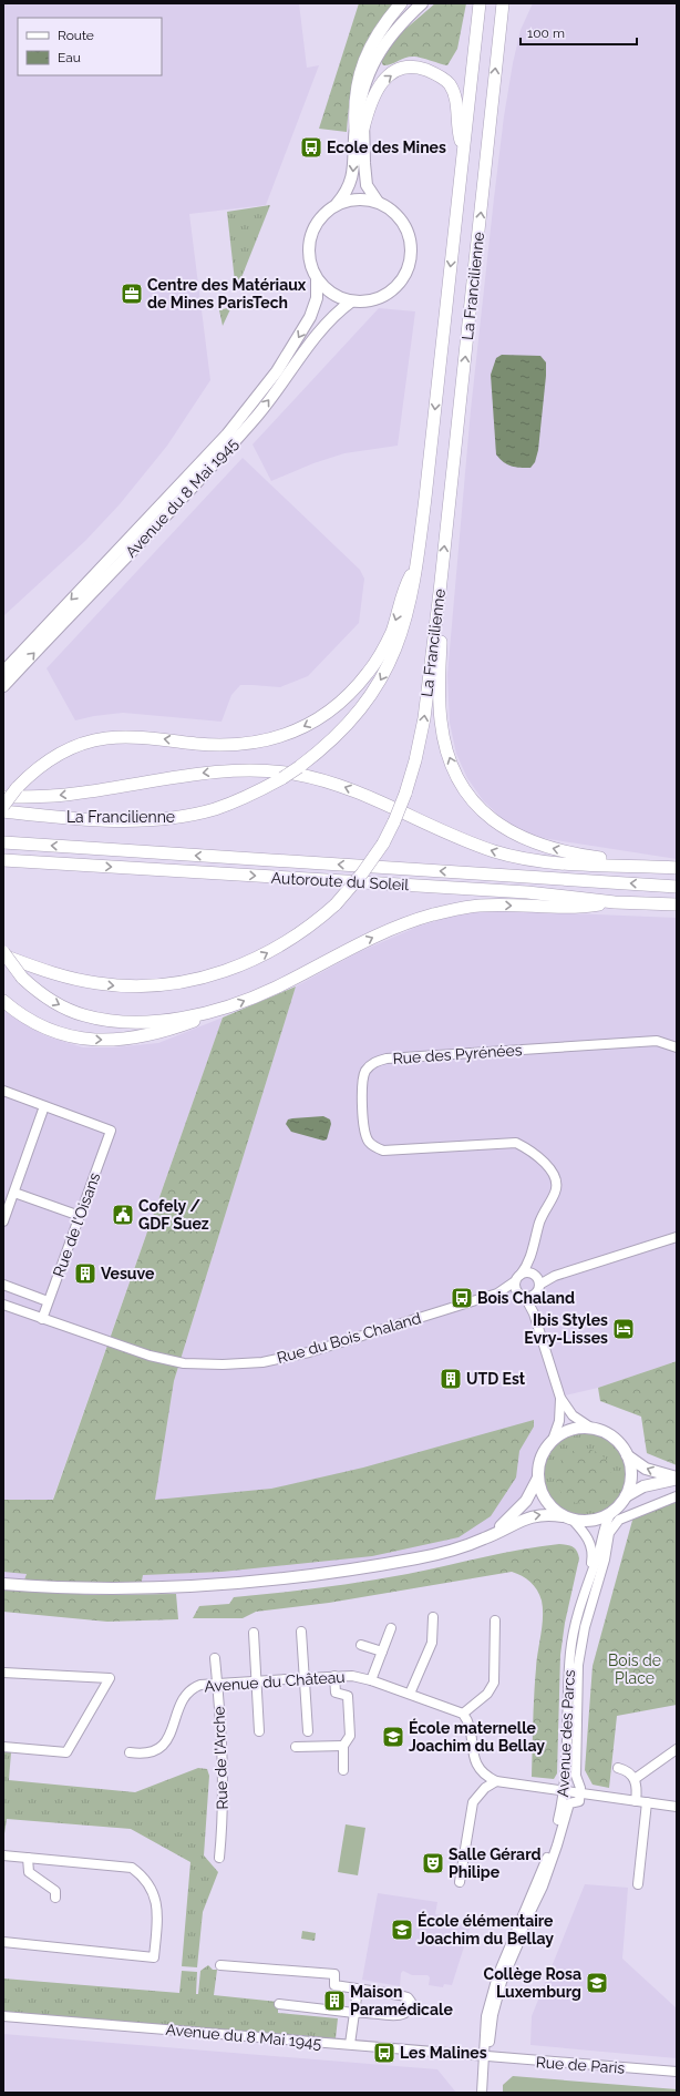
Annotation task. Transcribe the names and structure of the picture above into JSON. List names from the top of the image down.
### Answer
{
  "streets": {
    "highway": ["La Francilienne", "Autoroute du Soleil"],
    "main road": ["Avenue du 8 Mai 1945"],
    "street": [
      "Rue des Pyrénées",
      "Rue de l'Oisans",
      "Rue du Bois Chaland",
      "Avenue du Château",
      "Avenue des Parcs",
      "Rue de l'Arche",
      "Rue de Paris"
    ]
  },
  "crossings": [
    ["Avenue du 8 Mai 1945", "Avenue des Parcs"],
    ["Avenue du 8 Mai 1945", "Rue de Paris"],
    ["Rue de l'Oisans", "Rue du Bois Chaland"],
    ["Avenue du Château", "Rue de l'Arche"],
    ["Avenue des Parcs", "Rue de Paris"]
  ],
  "parks": ["Bois de Place"],
  "places": {
    "bus stop": ["Ecole des Mines", "Bois Chaland", "Les Malines"],
    "office": ["Centre des Matériaux de Mines ParisTech"],
    "public building": ["Cofely / GDF Suez"],
    "building": ["Vesuve", "UTD Est", "Maison Paramédicale"],
    "hotel": ["Ibis Styles Evry-Lisses"],
    "school or university": ["École maternelle Joachim du Bellay", "École élémentaire Joachim du Bellay", "Collège Rosa Luxemburg"],
    "theatre": ["Salle Gérard Philipe"]
  },
  "legend": ["Route", "Eau"],
  "scale_bar": "100 m"
}
